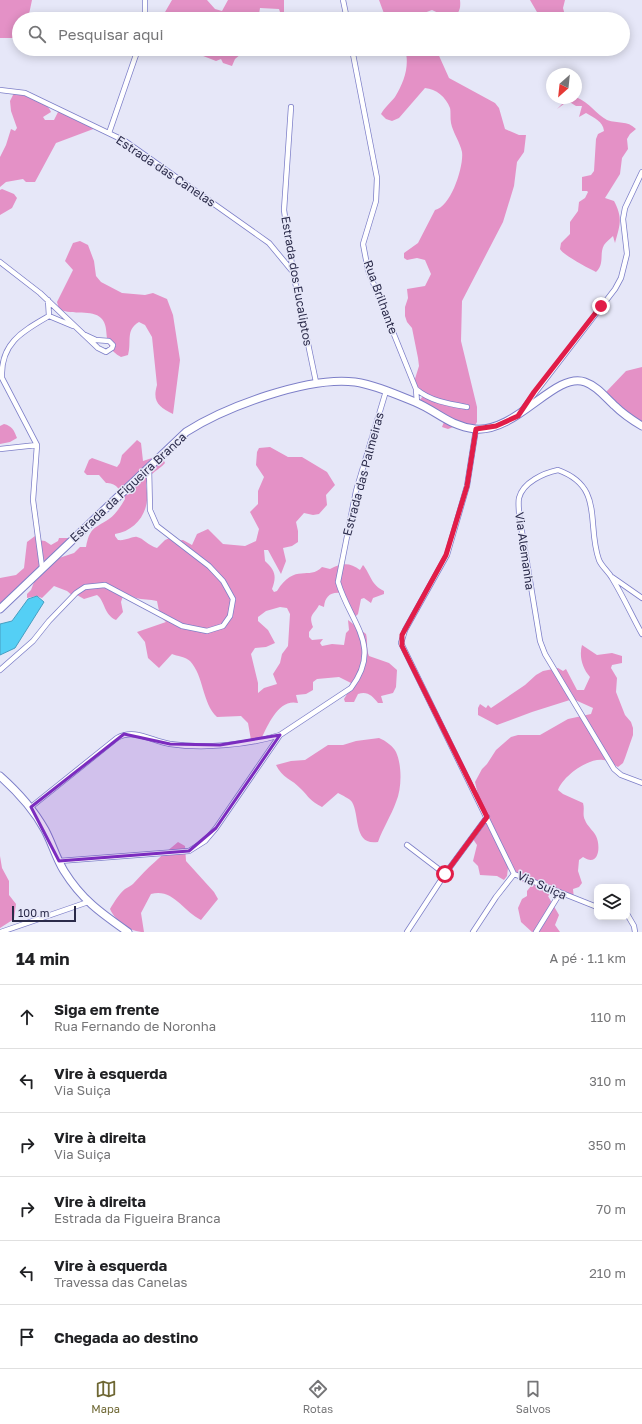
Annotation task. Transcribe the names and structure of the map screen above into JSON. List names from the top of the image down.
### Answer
{
  "streets": {
    "main road": ["Estrada da Figueira Branca"],
    "street": [
      "Estrada das Canelas",
      "Estrada dos Eucaliptos",
      "Rua Brilhante",
      "Estrada das Palmeiras",
      "Via Alemanha",
      "Via Suiça"
    ]
  },
  "crossings": [
    ["Estrada das Canelas", "Estrada dos Eucaliptos"],
    ["Estrada dos Eucaliptos", "Estrada da Figueira Branca"],
    ["Rua Brilhante", "Estrada da Figueira Branca"],
    ["Estrada das Palmeiras", "Estrada da Figueira Branca"],
    ["Estrada da Figueira Branca", "Via Suiça"]
  ],
  "scale_bar": "100 m",
  "north": "bottom left",
  "page": {
    "search": "Pesquisar aqui",
    "scale": "100 m",
    "heading": ["14 min", "A pé · 1.1 km"],
    "list": [
      ["Siga em frente", "Rua Fernando de Noronha", "110 m"],
      ["Vire à esquerda", "Via Suiça", "310 m"],
      ["Vire à direita", "Via Suiça", "350 m"],
      ["Vire à direita", "Estrada da Figueira Branca", "70 m"],
      ["Vire à esquerda", "Travessa das Canelas", "210 m"],
      "Chegada ao destino"
    ],
    "nav": ["Mapa", "Rotas", "Salvos"]
  }
}
